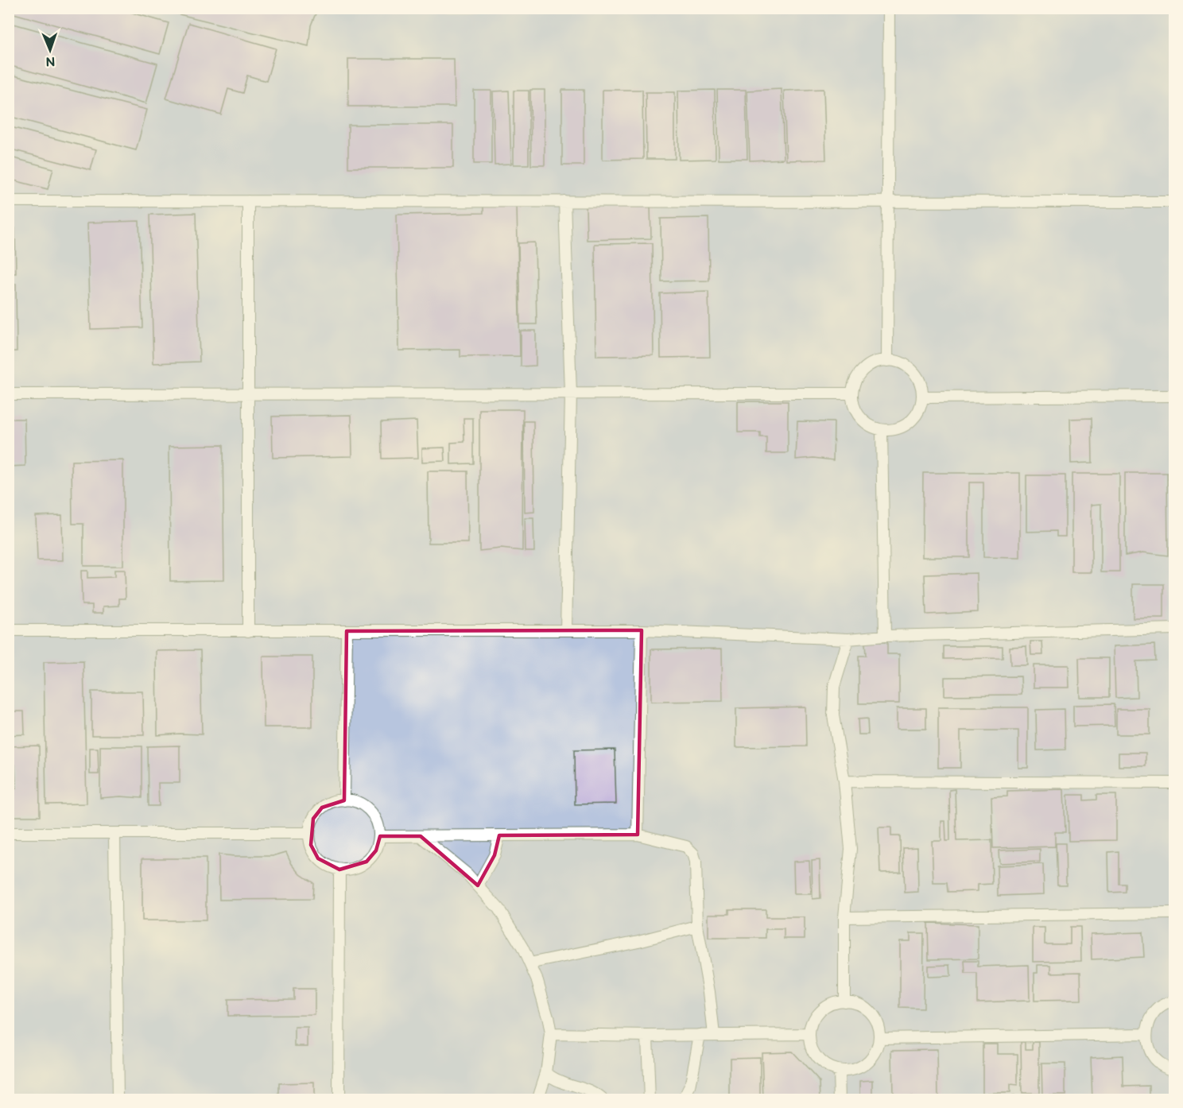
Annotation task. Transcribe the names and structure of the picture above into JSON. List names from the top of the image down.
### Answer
{
  "north": "bottom"
}
